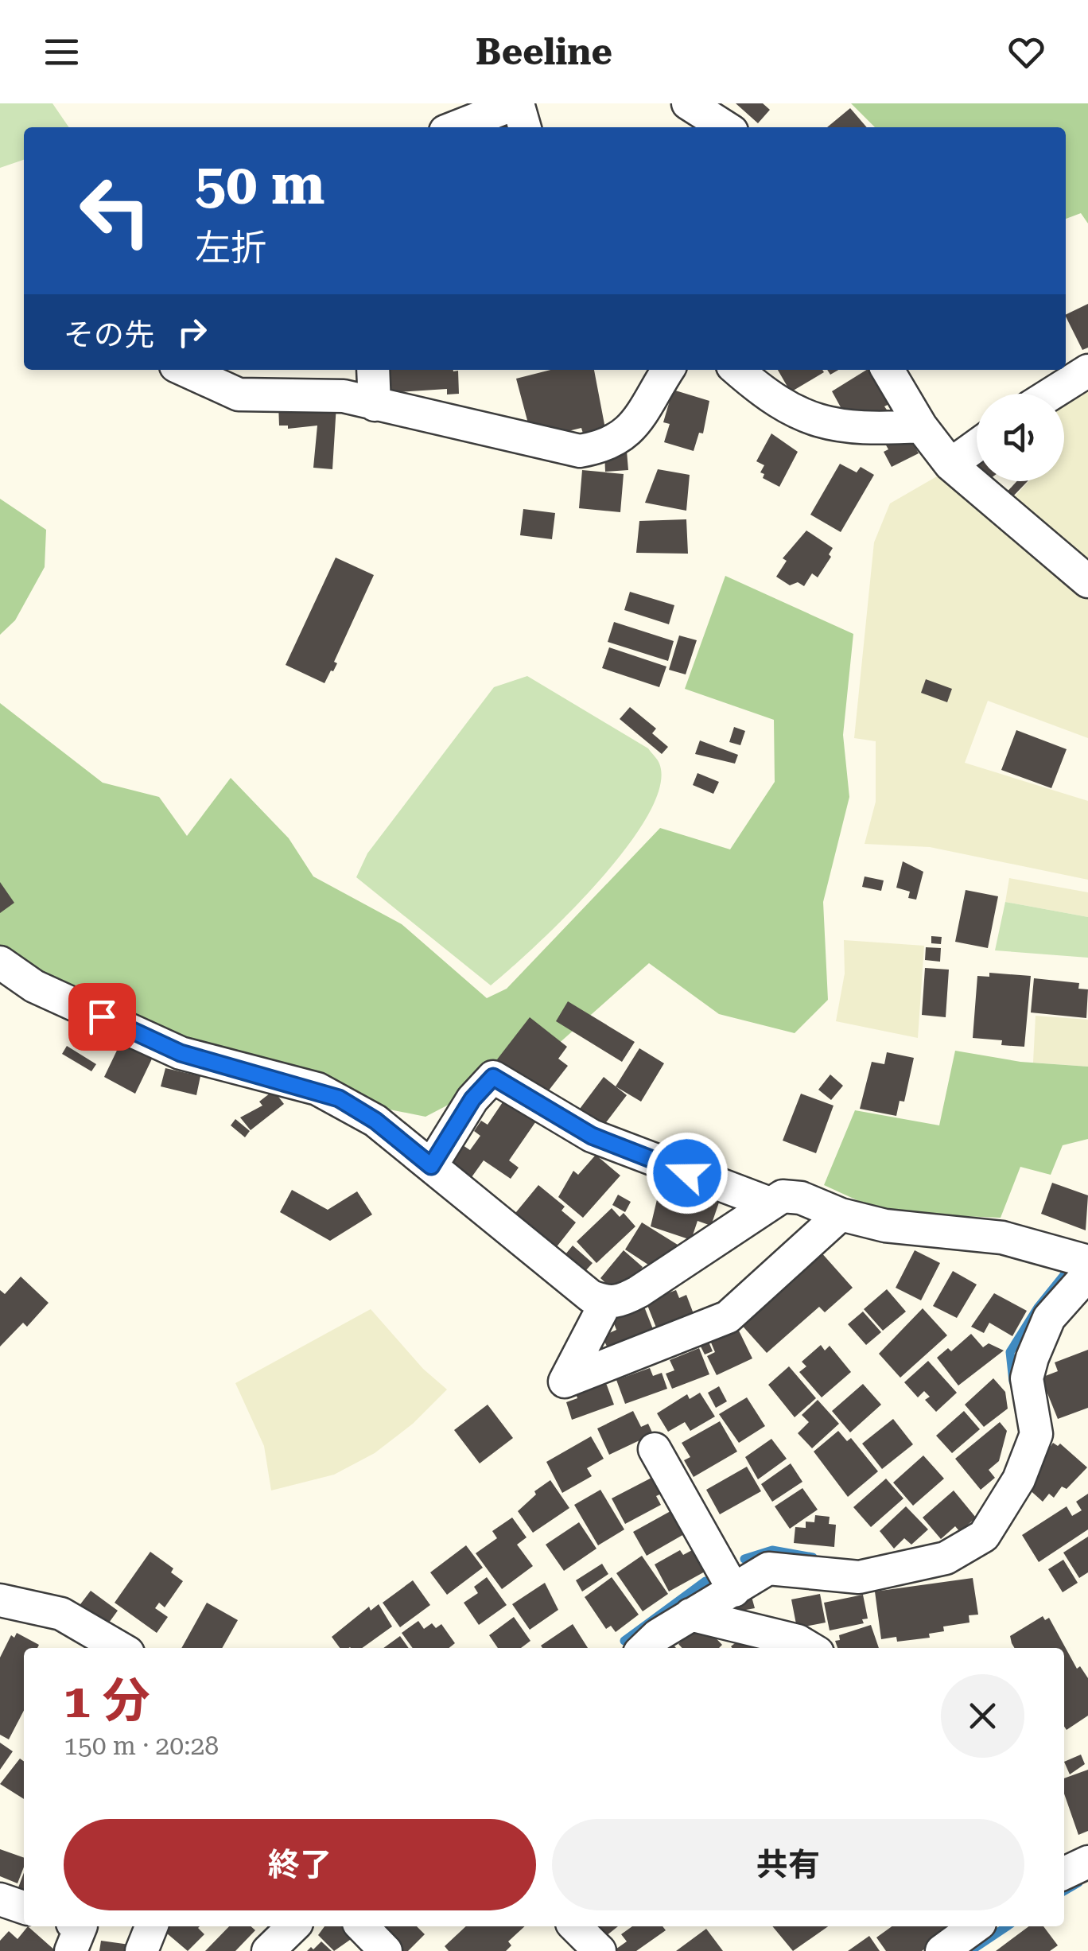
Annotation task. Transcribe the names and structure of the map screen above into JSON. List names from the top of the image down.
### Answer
{
  "page": {
    "header": "Beeline",
    "turn": ["50 m", "左折"],
    "then": "その先",
    "heading": ["1 分", "150 m · 20:28"],
    "buttons": ["終了", "共有"]
  }
}
